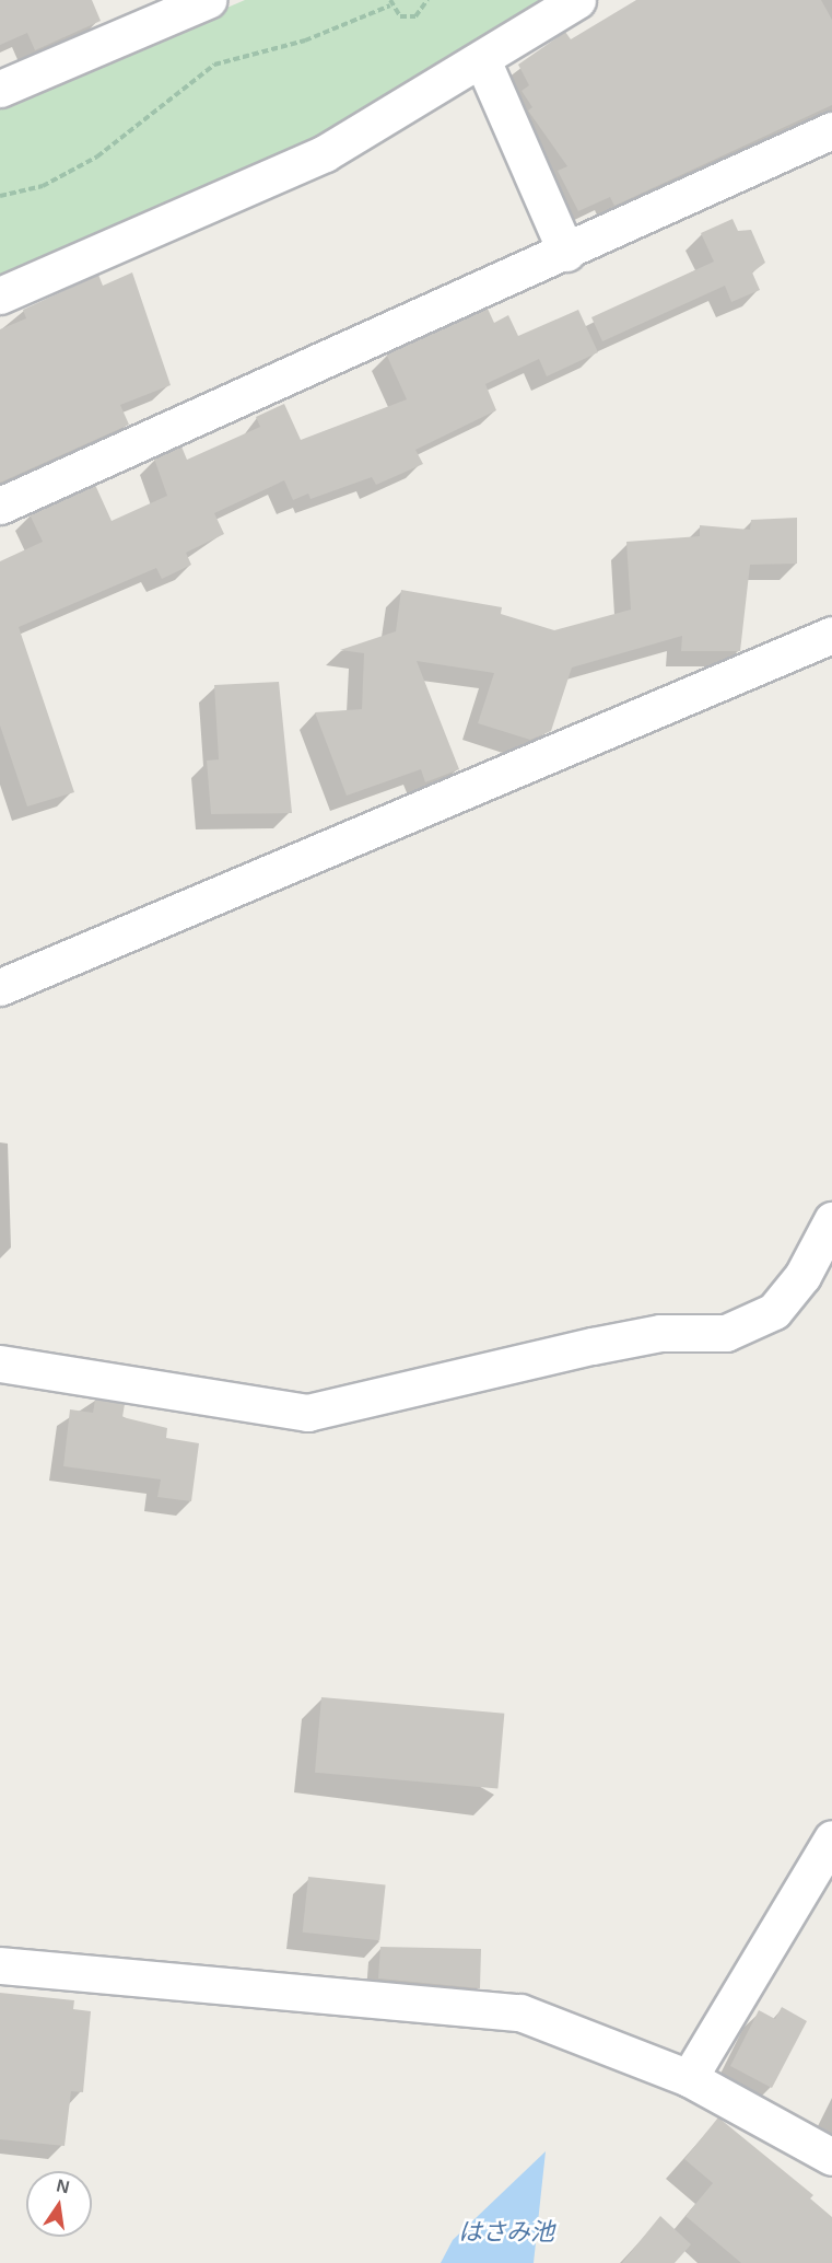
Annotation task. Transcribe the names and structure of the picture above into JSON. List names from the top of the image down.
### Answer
{
  "water": ["はさみ池"],
  "north": "top"
}
